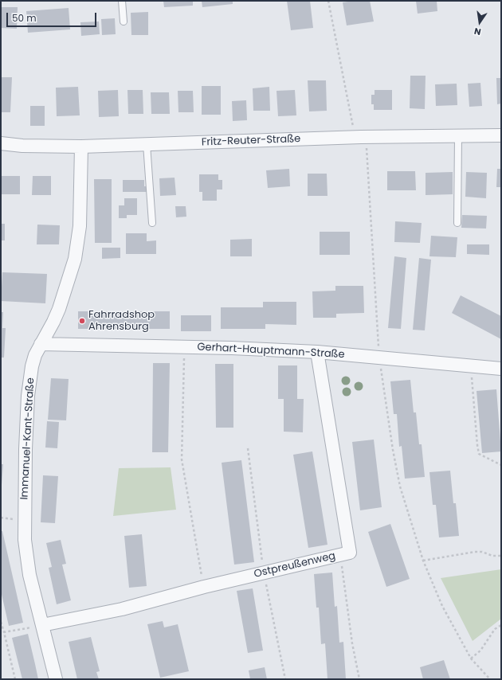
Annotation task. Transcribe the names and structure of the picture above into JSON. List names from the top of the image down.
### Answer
{
  "streets": {
    "street": [
      "Fritz-Reuter-Straße",
      "Gerhart-Hauptmann-Straße",
      "Immanuel-Kant-Straße",
      "Ostpreußenweg"
    ]
  },
  "crossings": [
    ["Fritz-Reuter-Straße", "Immanuel-Kant-Straße"],
    ["Gerhart-Hauptmann-Straße", "Immanuel-Kant-Straße"],
    ["Gerhart-Hauptmann-Straße", "Ostpreußenweg"],
    ["Immanuel-Kant-Straße", "Ostpreußenweg"]
  ],
  "places": ["Fahrradshop Ahrensburg"],
  "scale_bar": "50 m",
  "north": "bottom"
}
